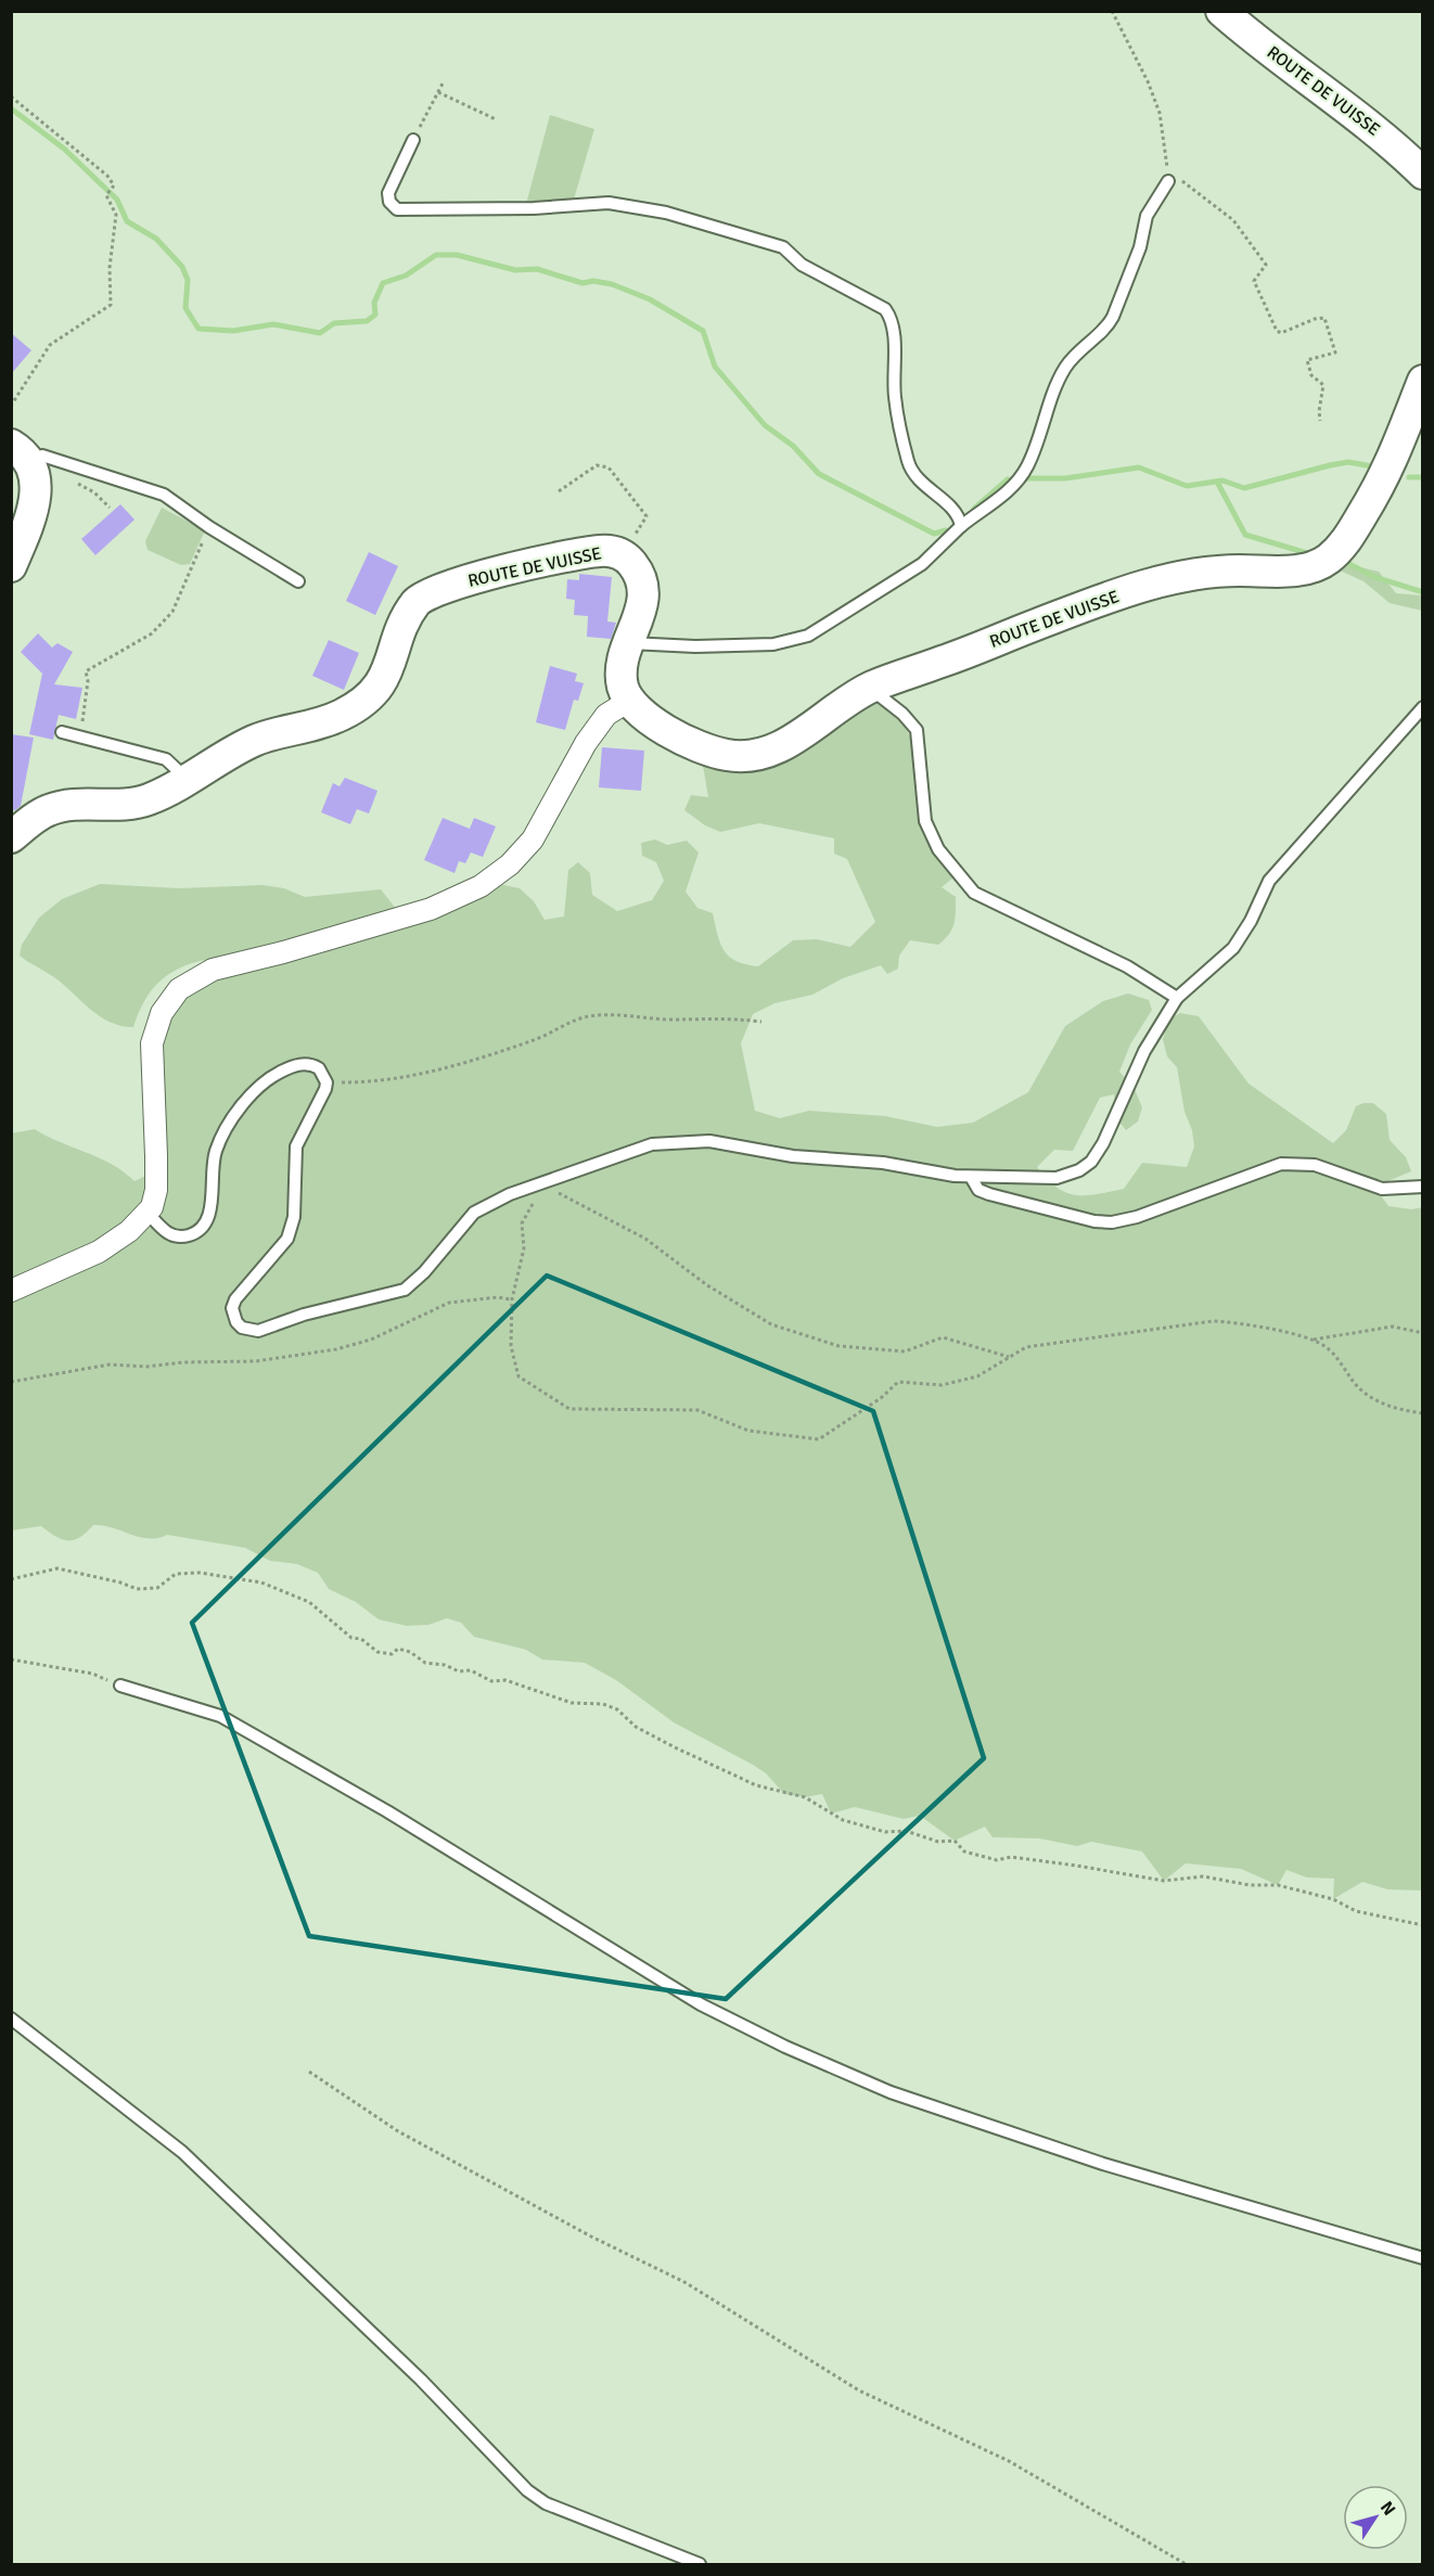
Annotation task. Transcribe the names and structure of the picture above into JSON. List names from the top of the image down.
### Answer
{
  "streets": {
    "street": ["ROUTE DE VUISSE"]
  },
  "north": "top right"
}
